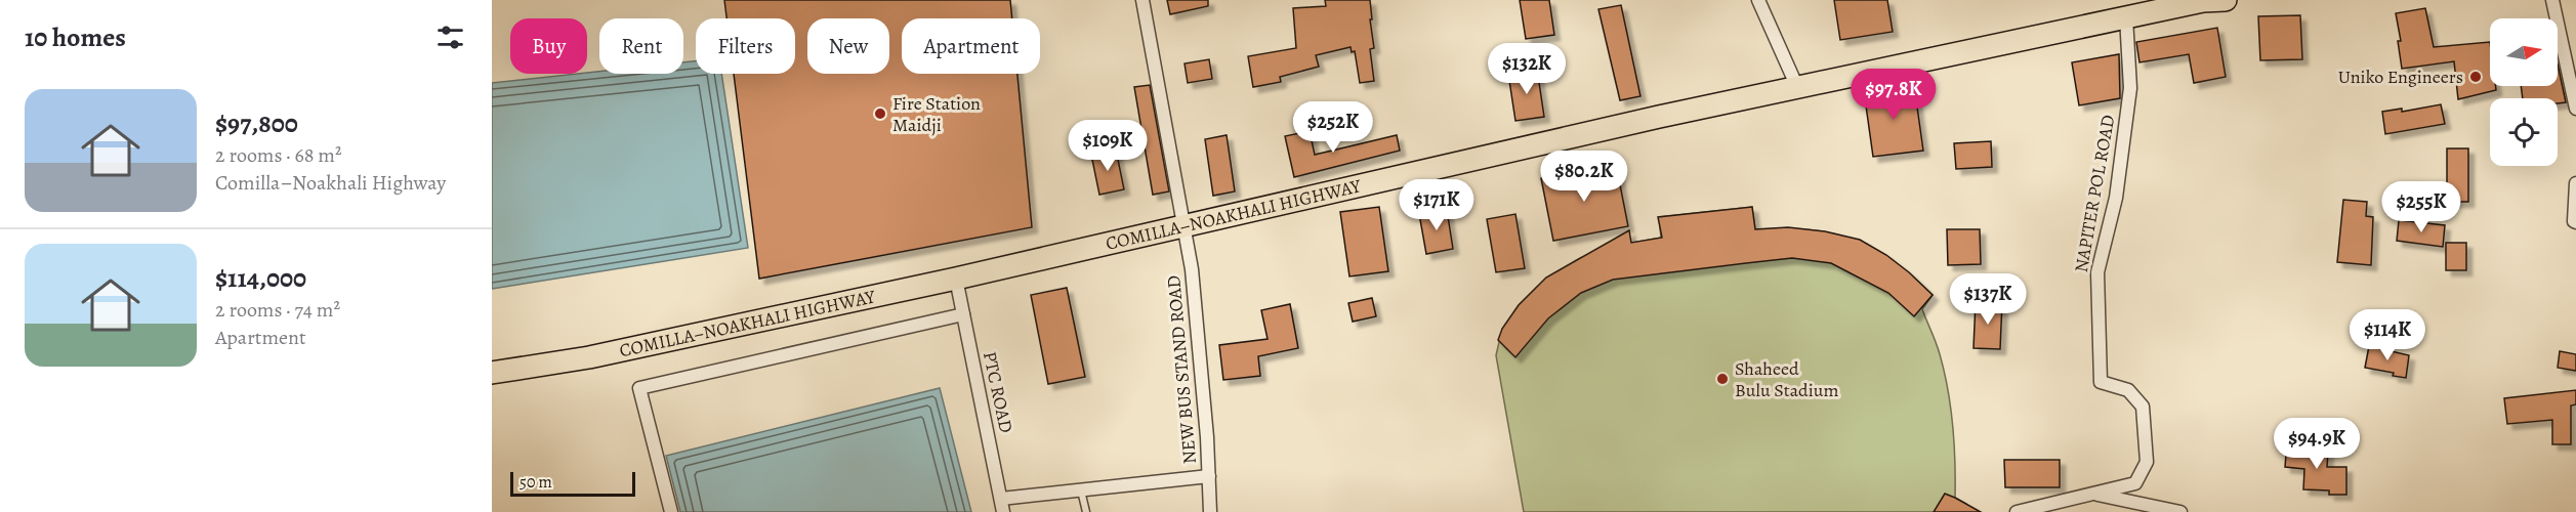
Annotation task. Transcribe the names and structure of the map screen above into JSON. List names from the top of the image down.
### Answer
{
  "streets": {
    "highway": ["COMILLA–NOAKHALI HIGHWAY"],
    "street": ["NAPITER POL ROAD", "NEW BUS STAND ROAD", "PTC ROAD"]
  },
  "crossings": [
    ["NAPITER POL ROAD", "COMILLA–NOAKHALI HIGHWAY"],
    ["COMILLA–NOAKHALI HIGHWAY", "NEW BUS STAND ROAD"],
    ["COMILLA–NOAKHALI HIGHWAY", "PTC ROAD"]
  ],
  "places": ["Uniko Engineers", "Fire Station Maidji", "Shaheed Bulu Stadium"],
  "scale_bar": "50 m",
  "north": "right",
  "page": {
    "heading": "10 homes",
    "chip": [
      "Buy",
      "Rent",
      "Filters",
      "New",
      "Apartment"
    ],
    "price": [
      "$132K",
      "$97.8K",
      "$252K",
      "$109K",
      "$80.2K",
      "$171K",
      "$255K",
      "$137K",
      "$114K",
      "$94.9K"
    ],
    "list": [
      {
        "name": "$97,800",
        "note": "2 rooms · 68 m² · Comilla–Noakhali Highway"
      },
      {
        "name": "$114,000",
        "note": "2 rooms · 74 m² · Apartment"
      }
    ],
    "scale": "50 m"
  }
}
